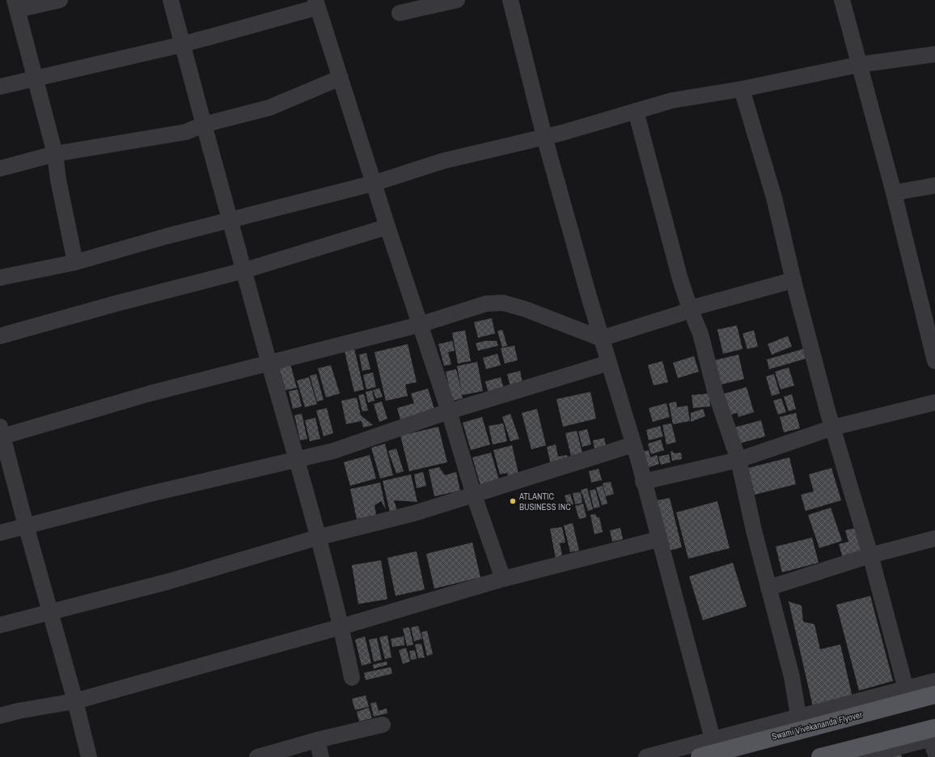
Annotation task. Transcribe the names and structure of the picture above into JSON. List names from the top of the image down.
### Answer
{
  "streets": {
    "main road": ["Swami Vivekananda Flyover"]
  },
  "places": ["ATLANTIC BUSINESS INC"]
}
